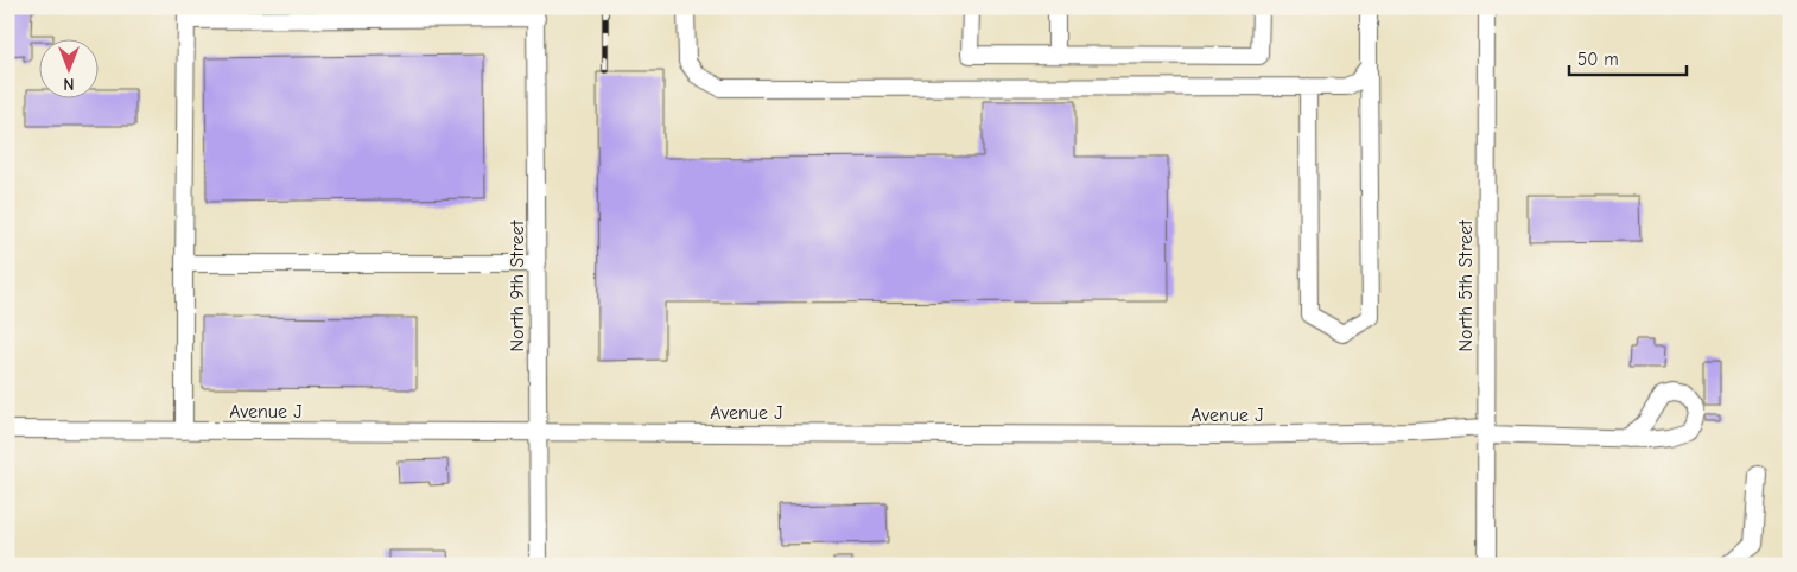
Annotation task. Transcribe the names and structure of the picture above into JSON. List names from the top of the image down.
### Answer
{
  "streets": {
    "street": ["North 9th Street", "North 5th Street", "Avenue J"]
  },
  "crossings": [
    ["North 9th Street", "Avenue J"],
    ["North 5th Street", "Avenue J"]
  ],
  "scale_bar": "50 m",
  "north": "bottom"
}
